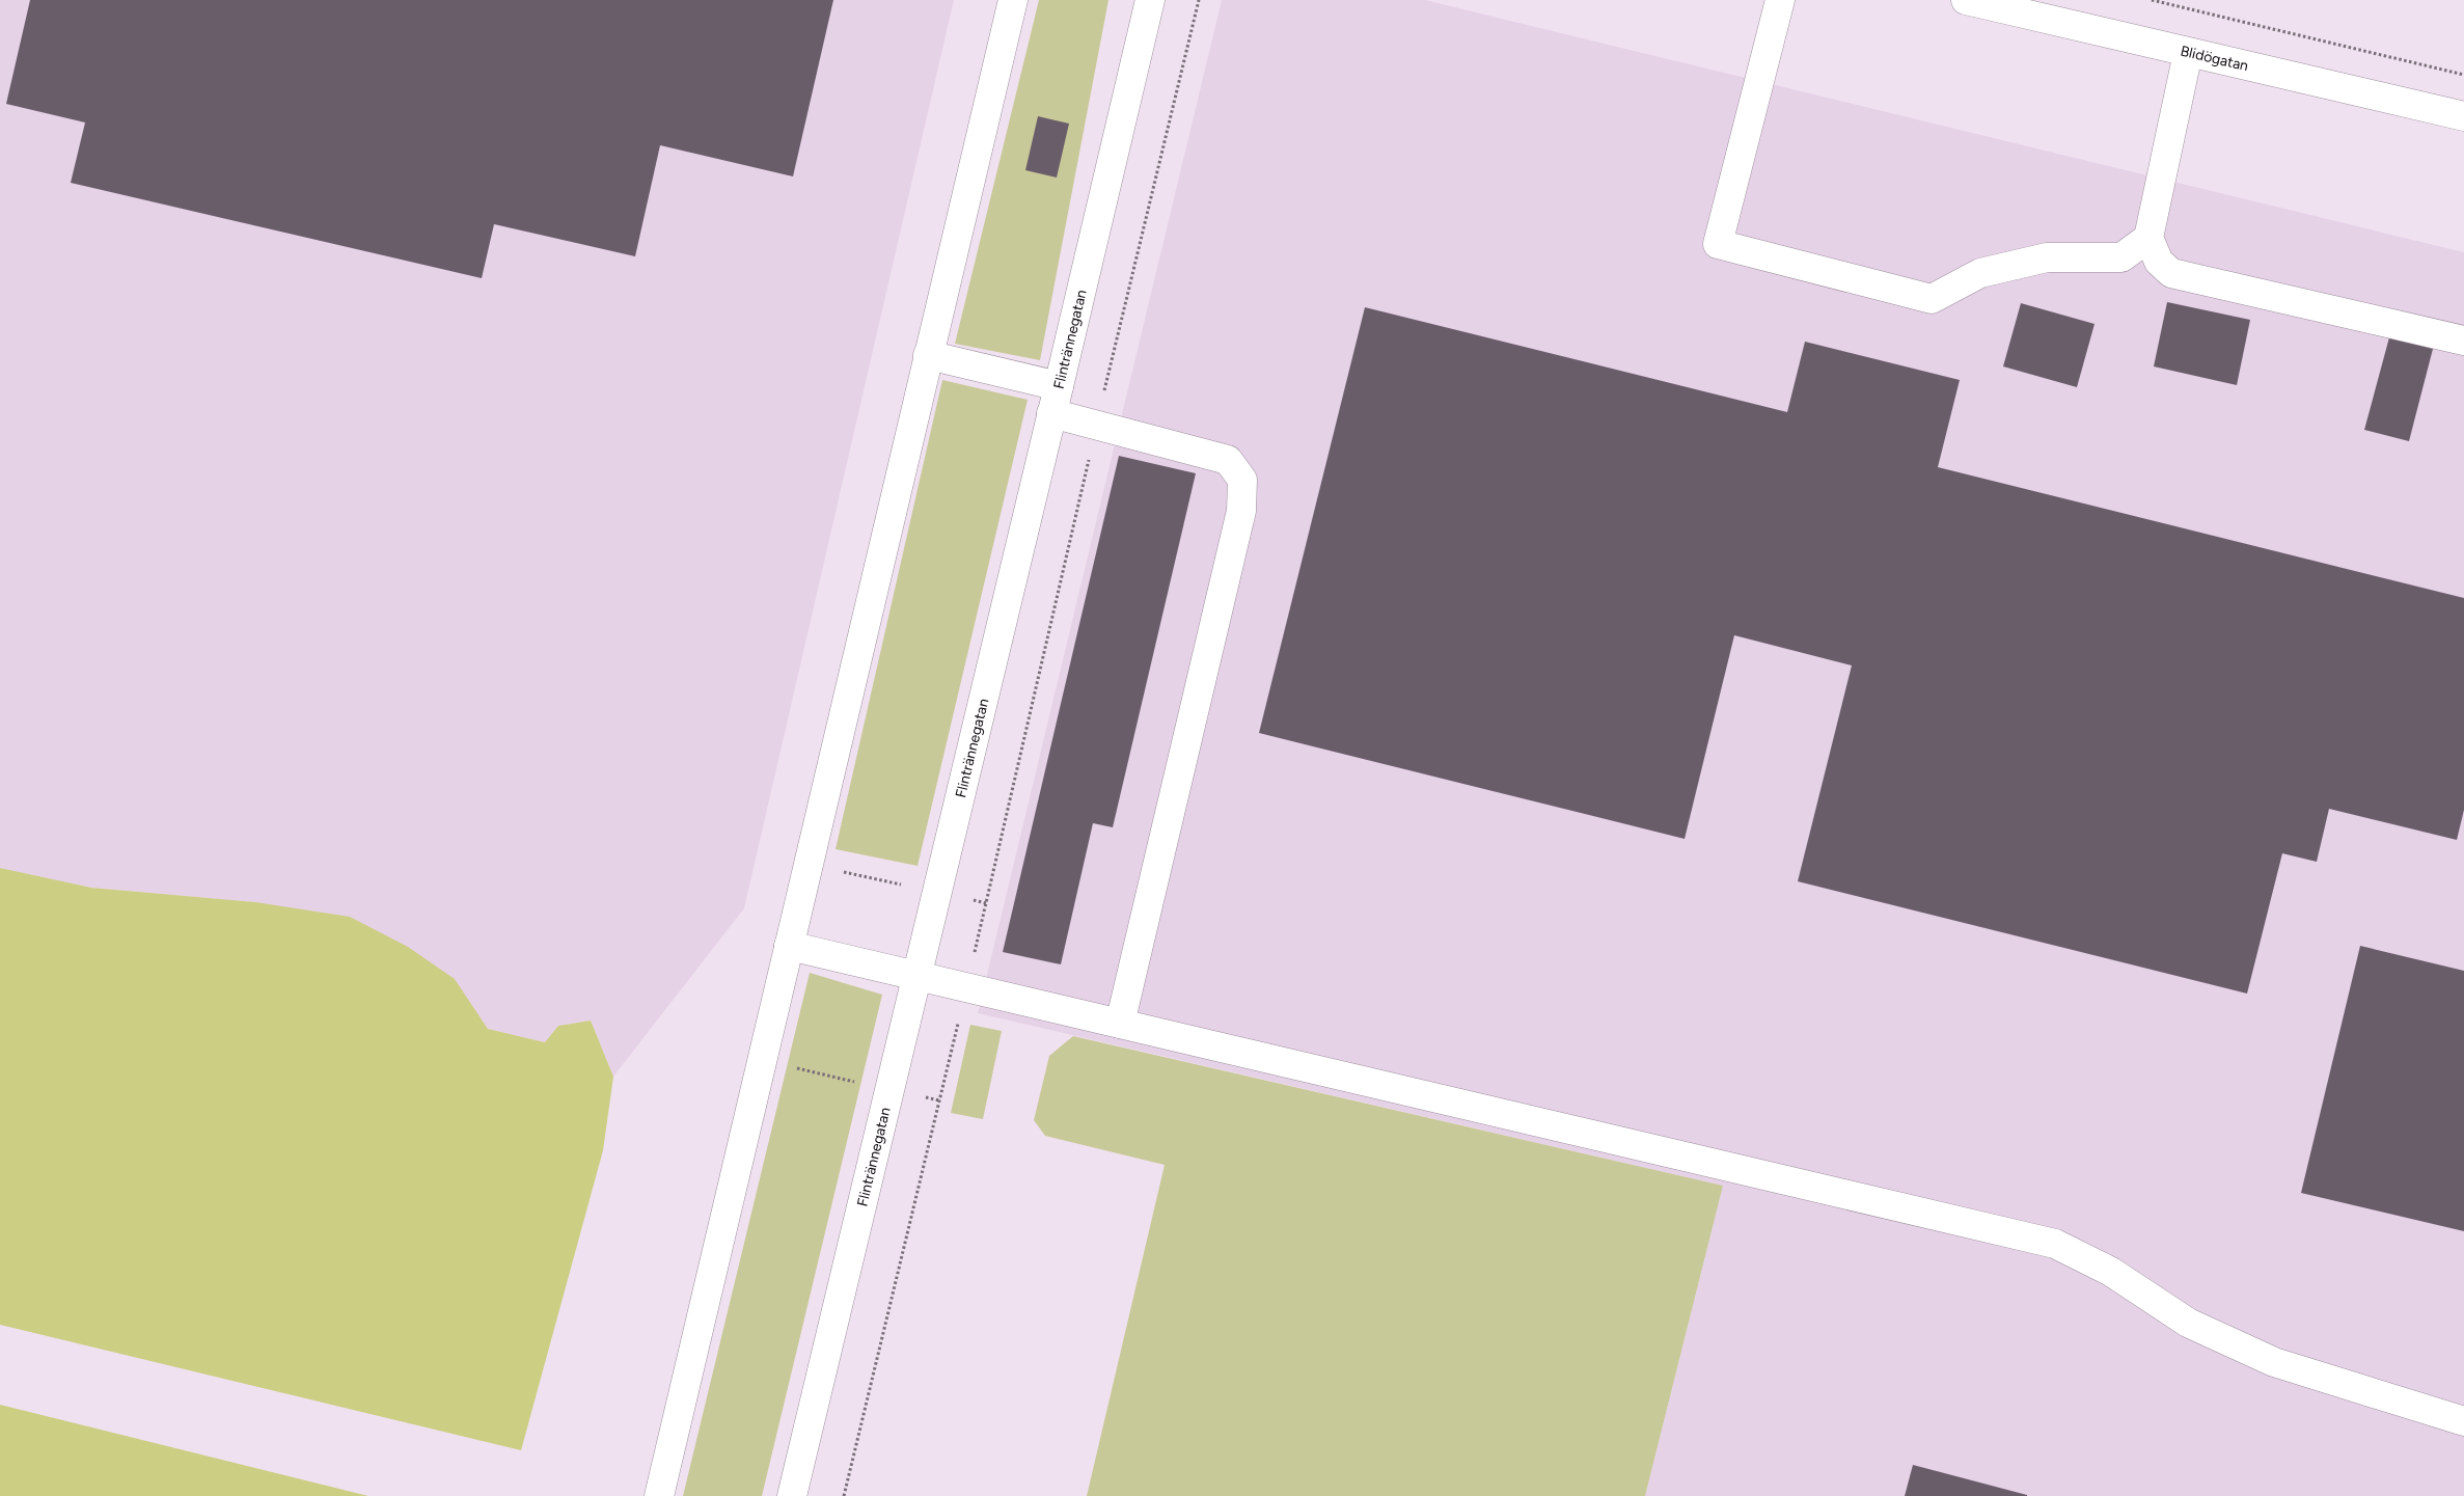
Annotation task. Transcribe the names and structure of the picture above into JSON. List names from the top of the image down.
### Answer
{
  "streets": {
    "street": ["Blidögatan", "Flintrännegatan"]
  }
}
